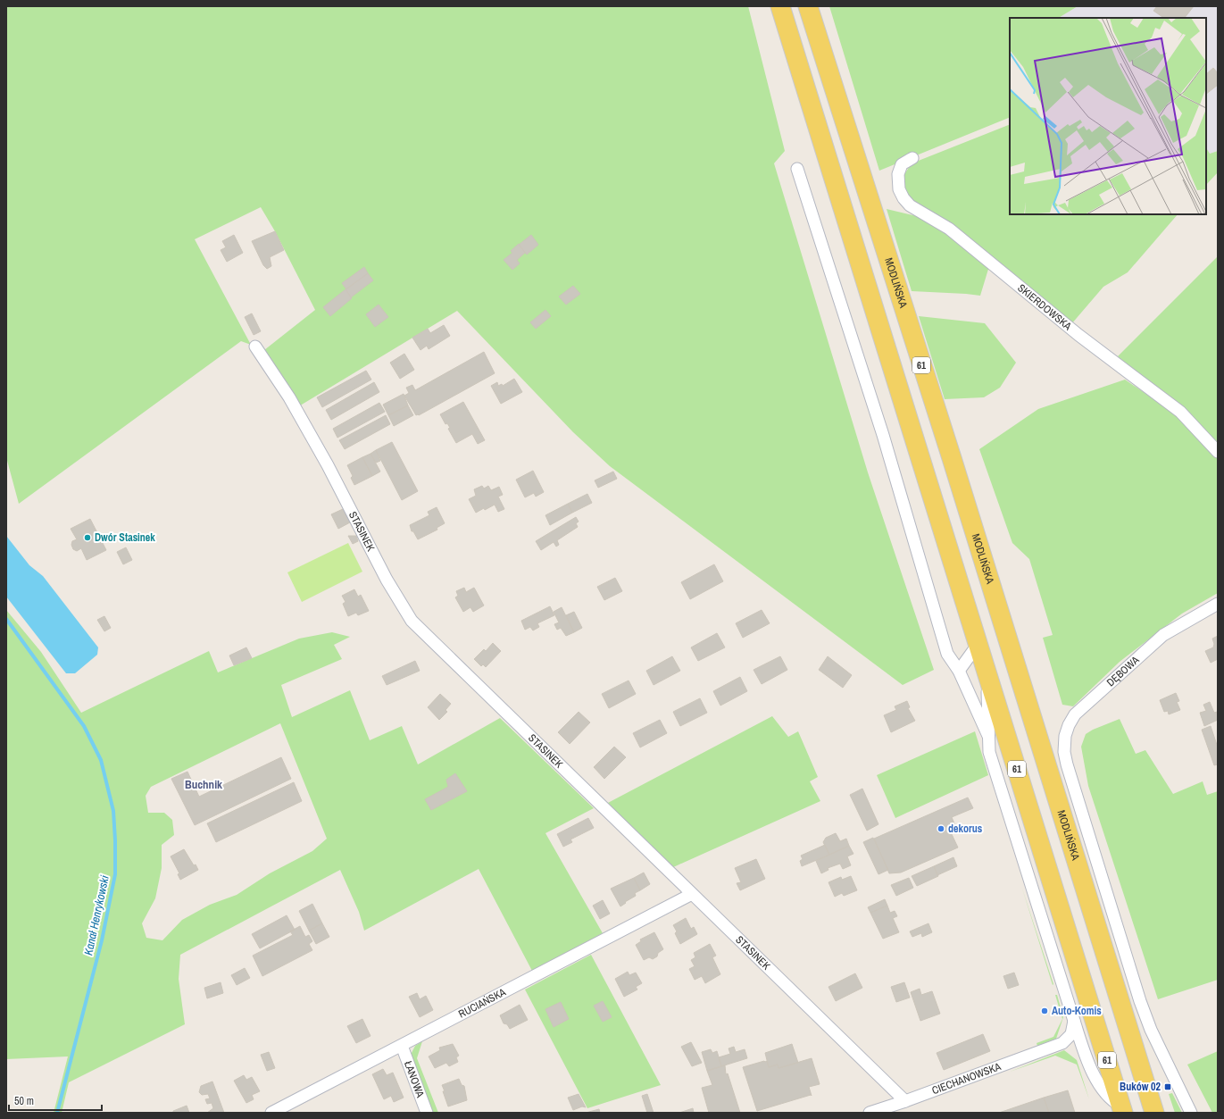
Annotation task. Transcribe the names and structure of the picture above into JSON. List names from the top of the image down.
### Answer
{
  "streets": {
    "main road": ["MODLIŃSKA", "61"],
    "street": [
      "SKIERDOWSKA",
      "STASINEK",
      "DĘBOWA",
      "RUCIAŃSKA",
      "CIECHANOWSKA",
      "ŁANOWA"
    ]
  },
  "crossings": [
    ["MODLIŃSKA", "DĘBOWA"],
    ["STASINEK", "RUCIAŃSKA"],
    ["STASINEK", "CIECHANOWSKA"],
    ["RUCIAŃSKA", "ŁANOWA"]
  ],
  "districts": ["Buchnik"],
  "water": ["Kanał Henrykowski"],
  "places": {
    "other": ["Dwór Stasinek", "dekorus", "Auto-Komis"],
    "transit": ["Buków 02"]
  },
  "scale_bar": "50 m"
}
